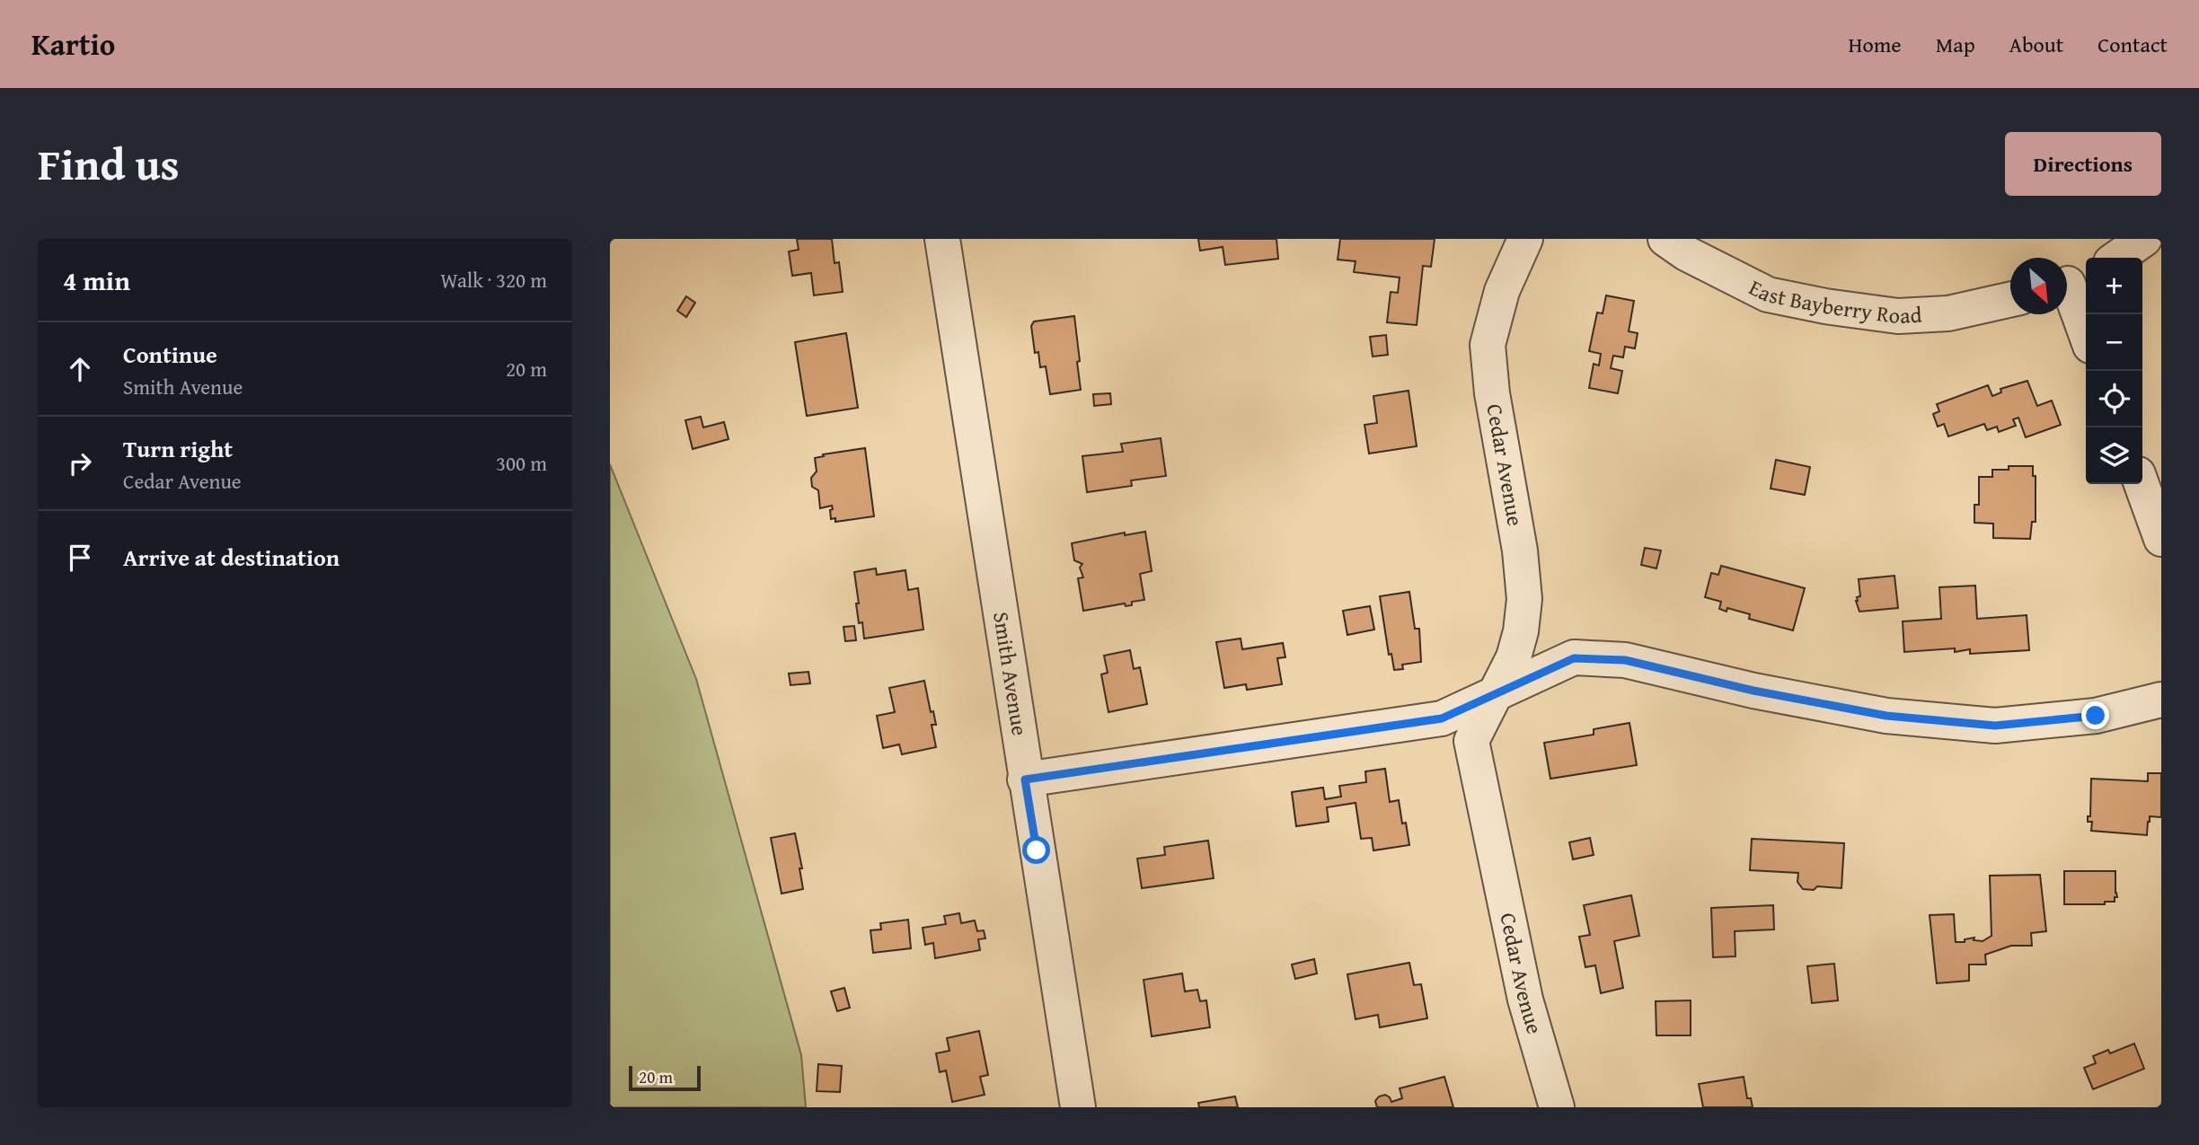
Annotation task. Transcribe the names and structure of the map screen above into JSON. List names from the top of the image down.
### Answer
{
  "streets": {
    "street": ["East Bayberry Road", "Cedar Avenue", "Smith Avenue"]
  },
  "scale_bar": "20 m",
  "north": "bottom right",
  "page": {
    "header": "Kartio",
    "nav": [
      "Home",
      "Map",
      "About",
      "Contact"
    ],
    "title": "Find us",
    "buttons": "Directions",
    "heading": ["4 min", "Walk · 320 m"],
    "map_buttons": ["+", "−"],
    "list": [
      ["Continue", "Smith Avenue", "20 m"],
      ["Turn right", "Cedar Avenue", "300 m"],
      "Arrive at destination"
    ],
    "scale": "20 m"
  }
}
